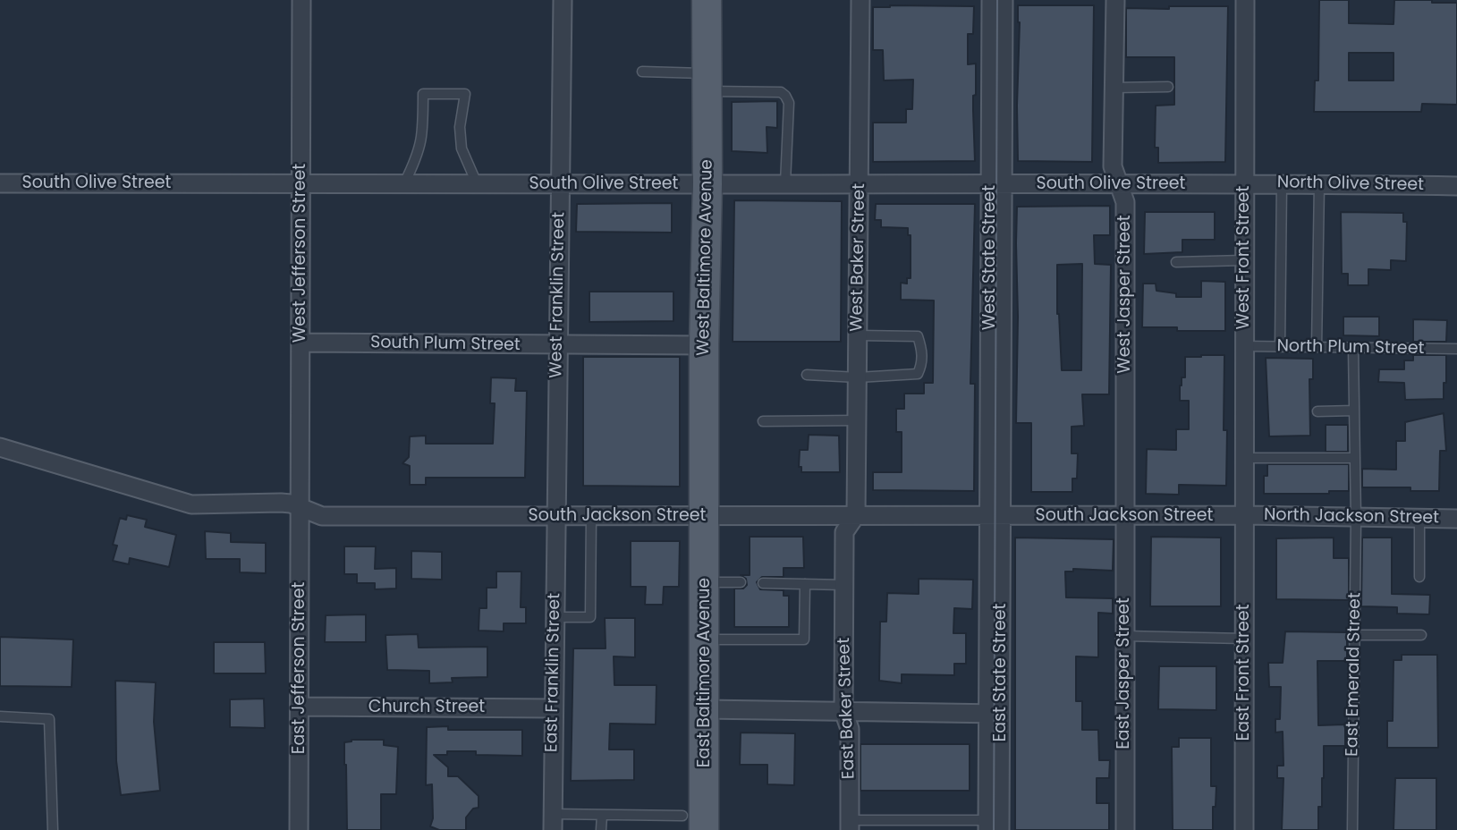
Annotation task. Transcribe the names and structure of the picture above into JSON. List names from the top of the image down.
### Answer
{
  "streets": {
    "main road": ["West Baltimore Avenue", "East Baltimore Avenue"],
    "street": [
      "South Olive Street",
      "North Olive Street",
      "West Jefferson Street",
      "West Baker Street",
      "West State Street",
      "West Front Street",
      "West Jasper Street",
      "West Franklin Street",
      "South Plum Street",
      "South Jackson Street",
      "North Jackson Street",
      "East Jefferson Street",
      "East Franklin Street",
      "East State Street",
      "East Front Street",
      "East Jasper Street",
      "Church Street",
      "East Baker Street"
    ],
    "lane": ["North Plum Street", "East Emerald Street"]
  },
  "crossings": [
    ["South Olive Street", "North Olive Street"],
    ["South Olive Street", "West Jefferson Street"],
    ["South Olive Street", "West Baltimore Avenue"],
    ["South Olive Street", "West Baker Street"],
    ["South Olive Street", "West State Street"],
    ["South Olive Street", "West Front Street"],
    ["South Olive Street", "West Jasper Street"],
    ["South Olive Street", "West Franklin Street"],
    ["North Olive Street", "West Front Street"],
    ["West Jefferson Street", "South Plum Street"],
    ["West Jefferson Street", "South Jackson Street"],
    ["West Jefferson Street", "East Jefferson Street"],
    ["West Baltimore Avenue", "South Plum Street"],
    ["West Baltimore Avenue", "South Jackson Street"],
    ["West Baltimore Avenue", "East Baltimore Avenue"],
    ["West Baker Street", "South Jackson Street"],
    ["West Baker Street", "East Baker Street"],
    ["West State Street", "South Jackson Street"],
    ["West State Street", "East State Street"],
    ["West Front Street", "North Plum Street"],
    ["West Front Street", "South Jackson Street"],
    ["West Front Street", "North Jackson Street"],
    ["West Front Street", "East Front Street"],
    ["West Jasper Street", "South Jackson Street"],
    ["West Jasper Street", "East Jasper Street"],
    ["West Franklin Street", "South Plum Street"],
    ["West Franklin Street", "South Jackson Street"],
    ["West Franklin Street", "East Franklin Street"],
    ["North Plum Street", "East Emerald Street"],
    ["South Jackson Street", "North Jackson Street"],
    ["South Jackson Street", "East Jefferson Street"],
    ["South Jackson Street", "East Franklin Street"],
    ["South Jackson Street", "East Baltimore Avenue"],
    ["South Jackson Street", "East State Street"],
    ["South Jackson Street", "East Front Street"],
    ["South Jackson Street", "East Jasper Street"],
    ["South Jackson Street", "East Baker Street"],
    ["North Jackson Street", "East Front Street"],
    ["North Jackson Street", "East Emerald Street"],
    ["East Jefferson Street", "Church Street"],
    ["East Franklin Street", "Church Street"]
  ]
}
